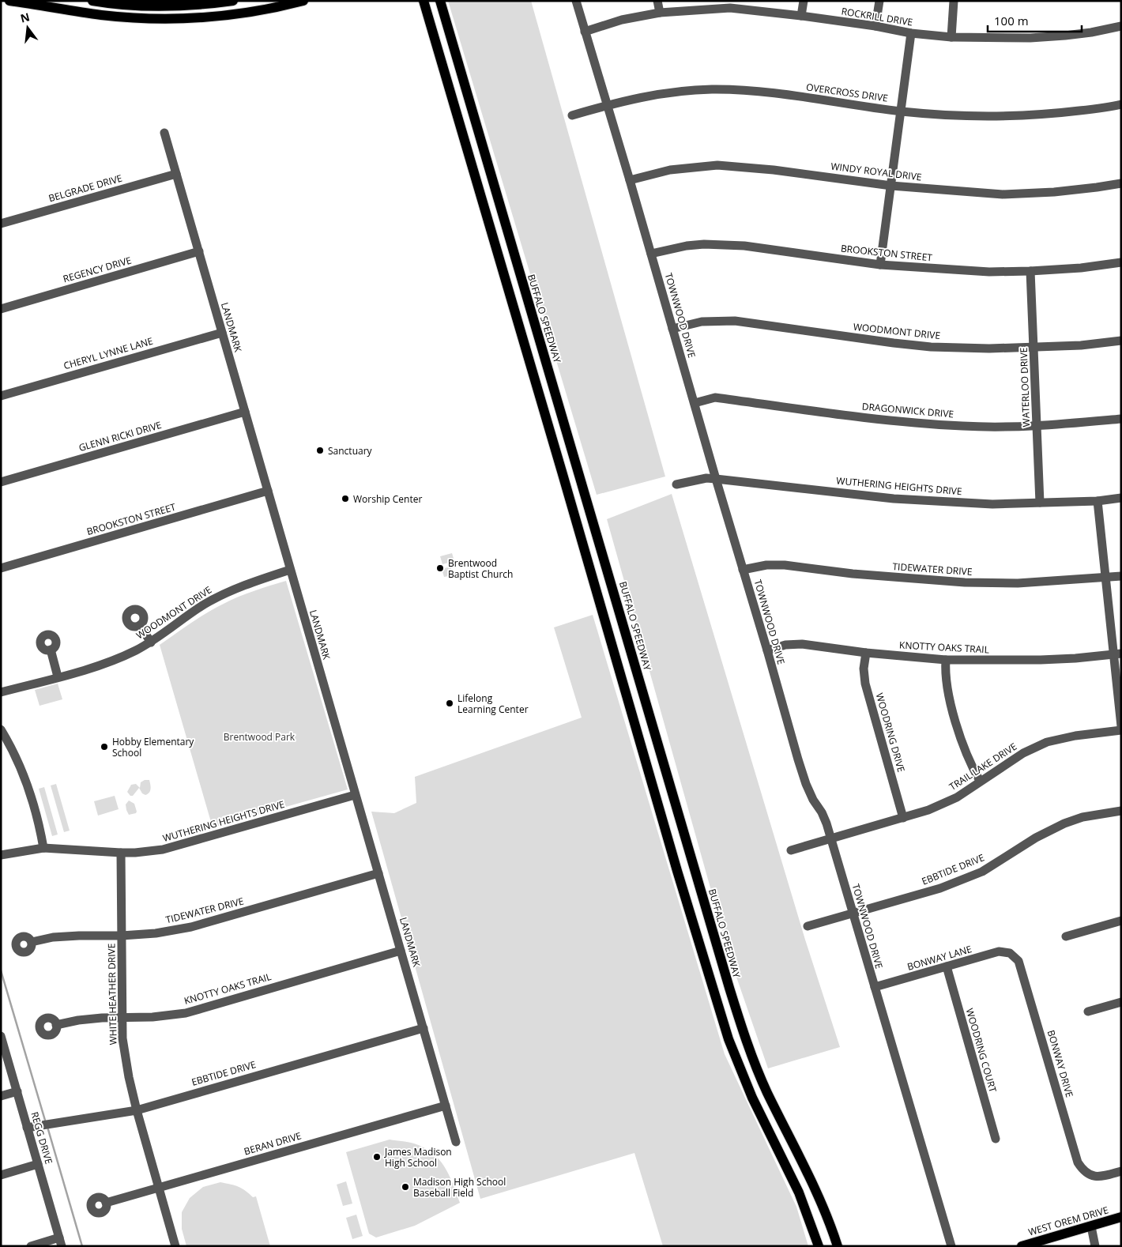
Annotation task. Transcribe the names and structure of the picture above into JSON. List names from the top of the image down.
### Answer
{
  "streets": {
    "main road": ["BUFFALO SPEEDWAY", "WEST OREM DRIVE"],
    "street": [
      "ROCKRILL DRIVE",
      "OVERCROSS DRIVE",
      "WINDY ROYAL DRIVE",
      "BELGRADE DRIVE",
      "BROOKSTON STREET",
      "REGENCY DRIVE",
      "TOWNWOOD DRIVE",
      "LANDMARK",
      "WOODMONT DRIVE",
      "CHERYL LYNNE LANE",
      "WATERLOO DRIVE",
      "DRAGONWICK DRIVE",
      "GLENN RICKI DRIVE",
      "WUTHERING HEIGHTS DRIVE",
      "TIDEWATER DRIVE",
      "KNOTTY OAKS TRAIL",
      "WOODRING DRIVE",
      "TRAIL LAKE DRIVE",
      "EBBTIDE DRIVE",
      "BONWAY LANE",
      "WHITE HEATHER DRIVE",
      "WOODRING COURT",
      "BONWAY DRIVE",
      "REGG DRIVE",
      "BERAN DRIVE"
    ]
  },
  "crossings": [
    ["ROCKRILL DRIVE", "TOWNWOOD DRIVE"],
    ["OVERCROSS DRIVE", "TOWNWOOD DRIVE"],
    ["WINDY ROYAL DRIVE", "TOWNWOOD DRIVE"],
    ["BELGRADE DRIVE", "LANDMARK"],
    ["BROOKSTON STREET", "TOWNWOOD DRIVE"],
    ["BROOKSTON STREET", "LANDMARK"],
    ["BROOKSTON STREET", "WATERLOO DRIVE"],
    ["REGENCY DRIVE", "LANDMARK"],
    ["TOWNWOOD DRIVE", "WOODMONT DRIVE"],
    ["TOWNWOOD DRIVE", "DRAGONWICK DRIVE"],
    ["TOWNWOOD DRIVE", "WUTHERING HEIGHTS DRIVE"],
    ["TOWNWOOD DRIVE", "TIDEWATER DRIVE"],
    ["TOWNWOOD DRIVE", "KNOTTY OAKS TRAIL"],
    ["TOWNWOOD DRIVE", "TRAIL LAKE DRIVE"],
    ["TOWNWOOD DRIVE", "EBBTIDE DRIVE"],
    ["TOWNWOOD DRIVE", "BONWAY LANE"],
    ["LANDMARK", "WOODMONT DRIVE"],
    ["LANDMARK", "CHERYL LYNNE LANE"],
    ["LANDMARK", "GLENN RICKI DRIVE"],
    ["LANDMARK", "WUTHERING HEIGHTS DRIVE"],
    ["LANDMARK", "TIDEWATER DRIVE"],
    ["LANDMARK", "KNOTTY OAKS TRAIL"],
    ["LANDMARK", "EBBTIDE DRIVE"],
    ["LANDMARK", "BERAN DRIVE"],
    ["WOODMONT DRIVE", "WATERLOO DRIVE"],
    ["WATERLOO DRIVE", "DRAGONWICK DRIVE"],
    ["WATERLOO DRIVE", "WUTHERING HEIGHTS DRIVE"],
    ["WUTHERING HEIGHTS DRIVE", "WHITE HEATHER DRIVE"],
    ["TIDEWATER DRIVE", "WHITE HEATHER DRIVE"],
    ["KNOTTY OAKS TRAIL", "WOODRING DRIVE"],
    ["KNOTTY OAKS TRAIL", "WHITE HEATHER DRIVE"],
    ["WOODRING DRIVE", "TRAIL LAKE DRIVE"],
    ["EBBTIDE DRIVE", "WHITE HEATHER DRIVE"],
    ["EBBTIDE DRIVE", "REGG DRIVE"],
    ["BONWAY LANE", "WOODRING COURT"],
    ["BONWAY LANE", "BONWAY DRIVE"],
    ["WHITE HEATHER DRIVE", "BERAN DRIVE"]
  ],
  "parks": ["Brentwood Park"],
  "places": [
    "Sanctuary",
    "Worship Center",
    "Brentwood Baptist Church",
    "Lifelong Learning Center",
    "Hobby Elementary School",
    "James Madison High School",
    "Madison High School Baseball Field"
  ],
  "scale_bar": "100 m",
  "north": "top"
}
